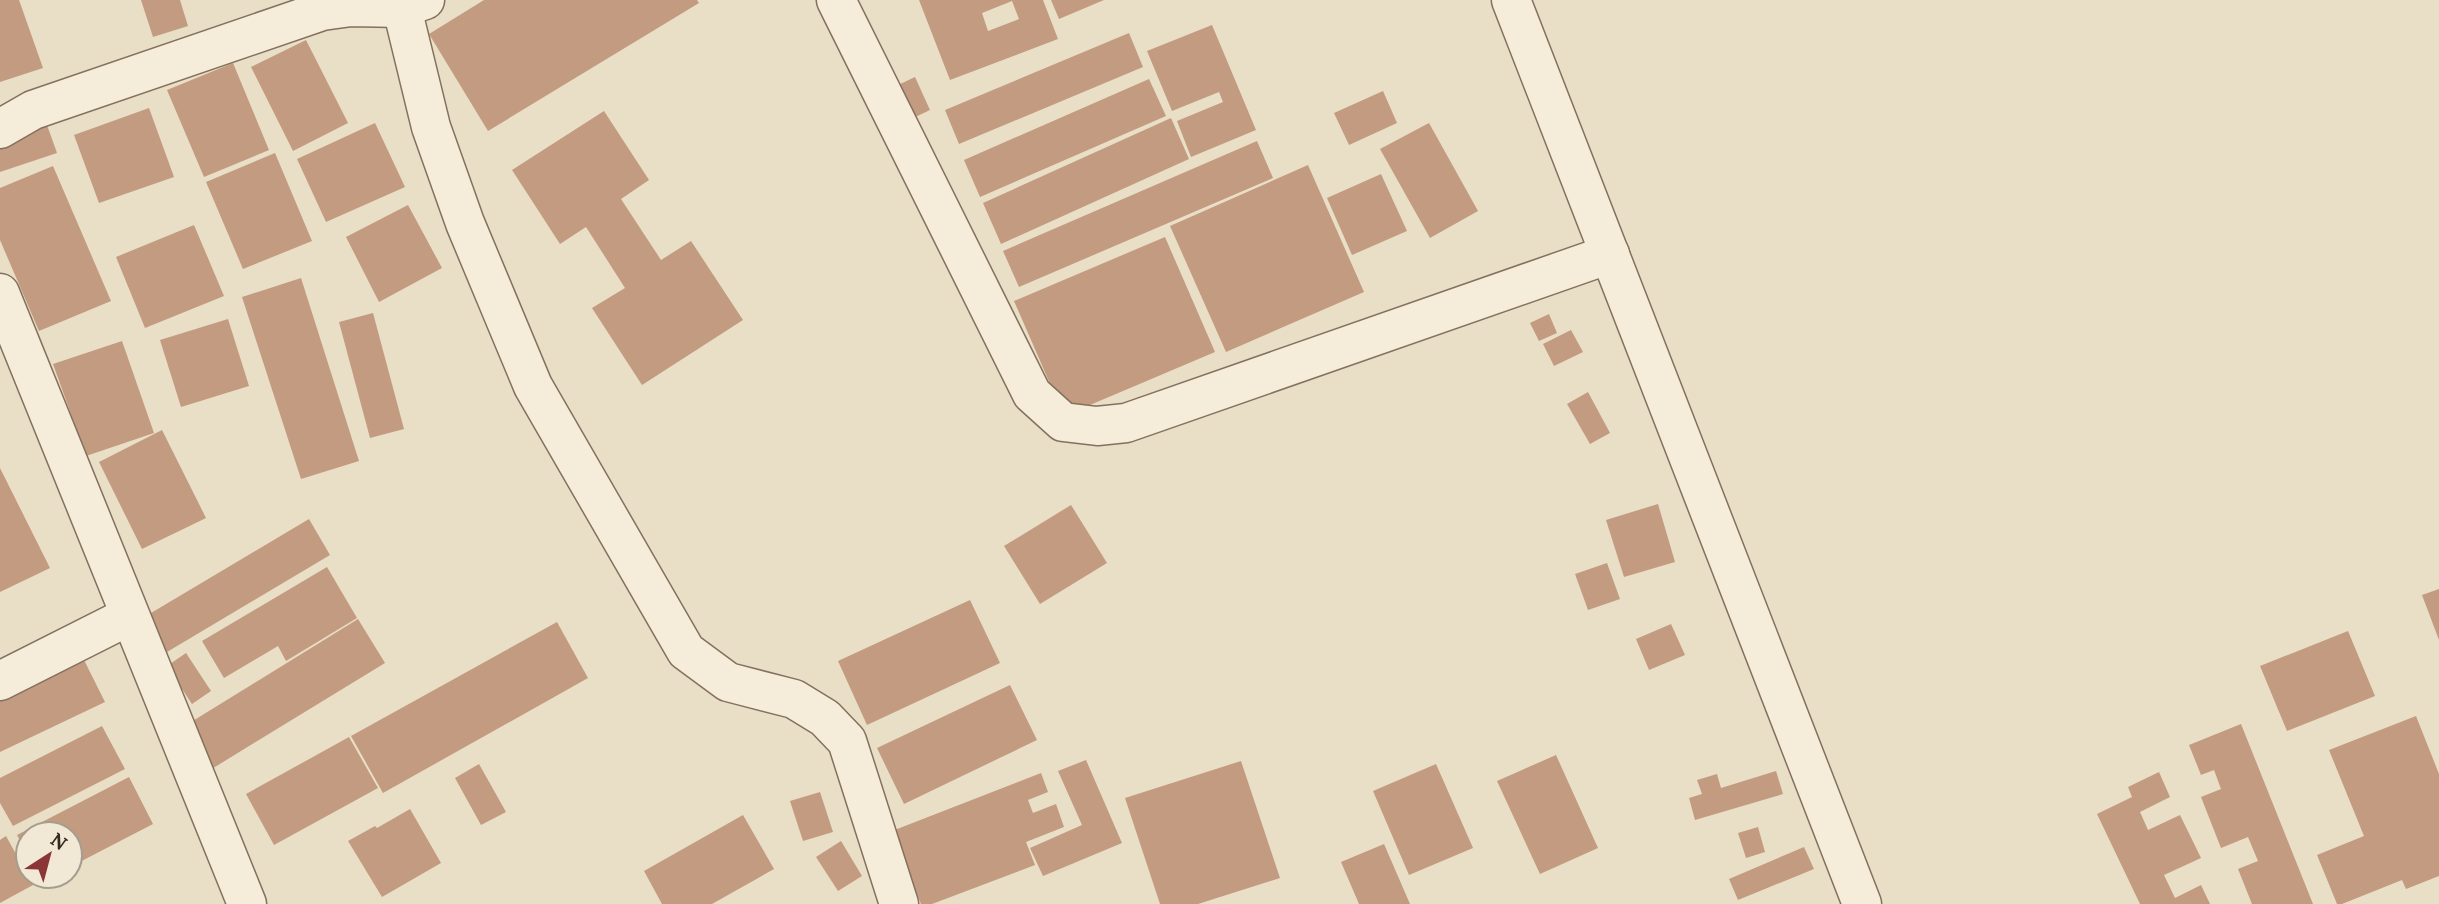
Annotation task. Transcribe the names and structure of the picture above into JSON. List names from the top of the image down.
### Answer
{
  "north": "top right"
}
